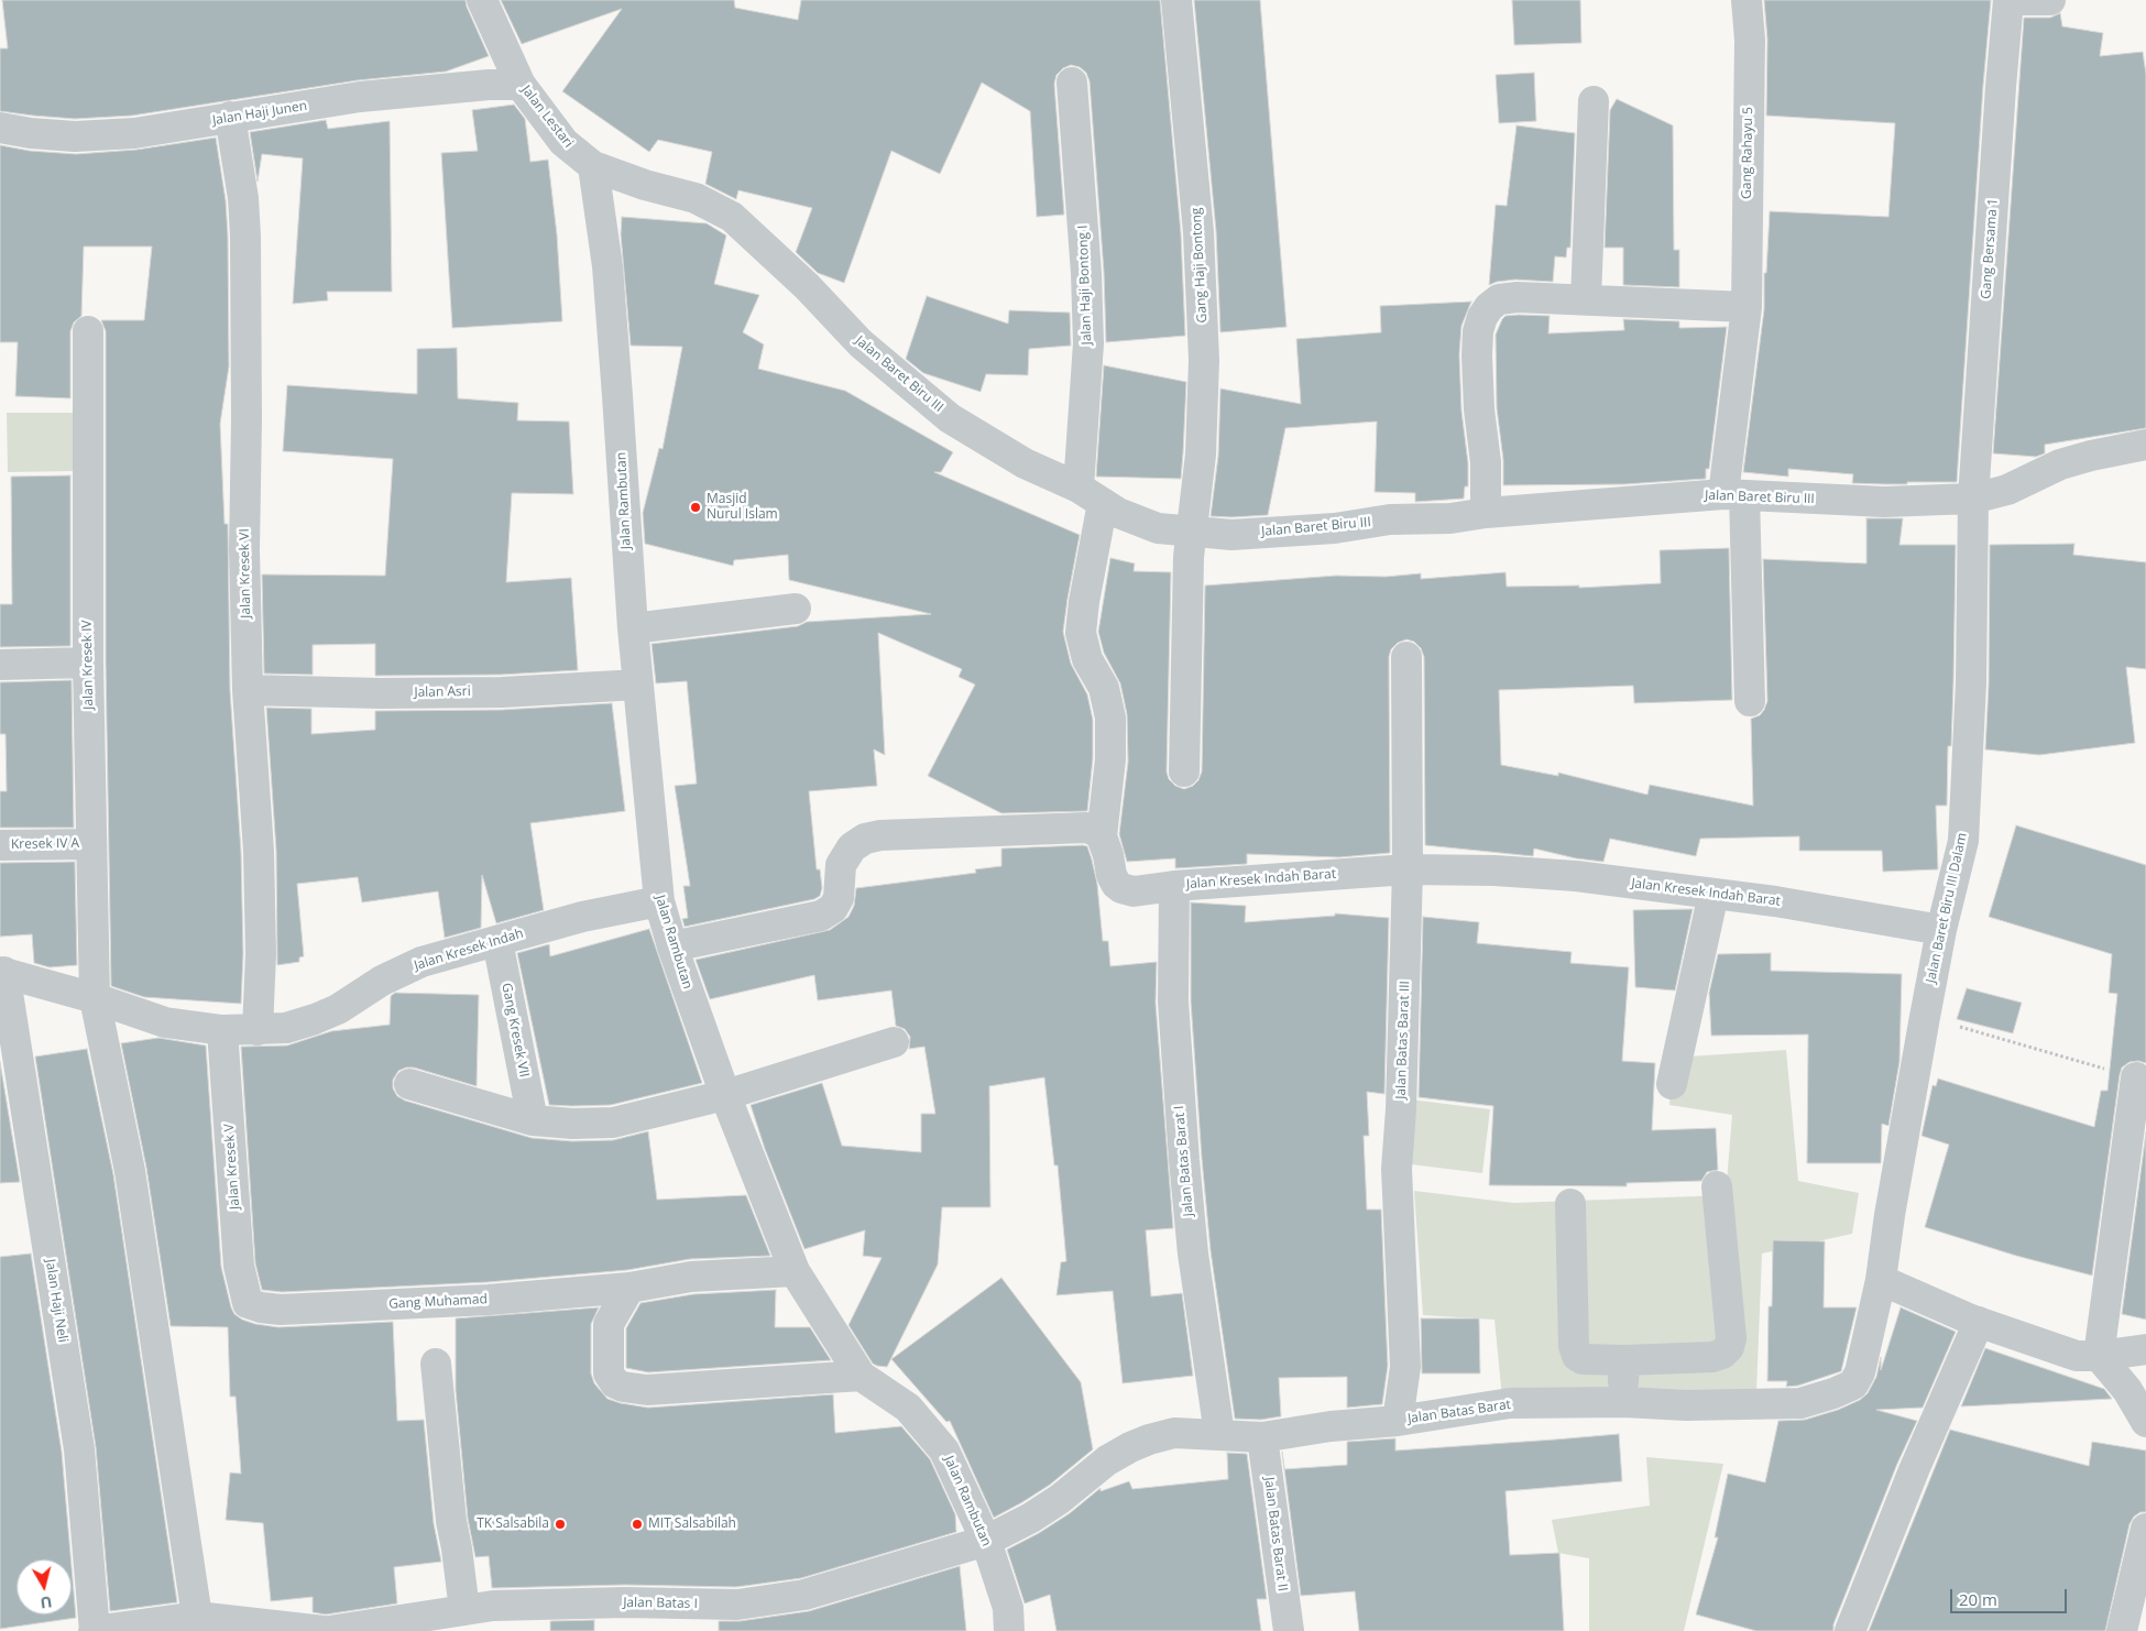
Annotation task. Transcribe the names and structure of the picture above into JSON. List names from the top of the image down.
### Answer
{
  "streets": {
    "street": [
      "Jalan Haji Junen",
      "Jalan Lestari",
      "Gang Rahayu 5",
      "Gang Bersama 1",
      "Gang Haji Bontong",
      "Jalan Haji Bontong I",
      "Jalan Baret Biru III",
      "Jalan Rambutan",
      "Jalan Kresek VI",
      "Jalan Kresek IV",
      "Jalan Asri",
      "Kresek IV A",
      "Jalan Kresek Indah Barat",
      "Jalan Baret Biru III Dalam",
      "Jalan Kresek Indah",
      "Gang Kresek VII",
      "Jalan Batas Barat III",
      "Jalan Batas Barat I",
      "Jalan Kresek V",
      "Jalan Haji Neli",
      "Gang Muhamad",
      "Jalan Batas Barat",
      "Jalan Batas Barat II",
      "Jalan Batas I"
    ]
  },
  "crossings": [
    ["Jalan Haji Junen", "Jalan Lestari"],
    ["Jalan Haji Junen", "Jalan Kresek VI"],
    ["Jalan Lestari", "Jalan Baret Biru III"],
    ["Jalan Lestari", "Jalan Rambutan"],
    ["Gang Rahayu 5", "Jalan Baret Biru III"],
    ["Gang Bersama 1", "Jalan Baret Biru III"],
    ["Gang Bersama 1", "Jalan Baret Biru III Dalam"],
    ["Gang Haji Bontong", "Jalan Baret Biru III"],
    ["Jalan Haji Bontong I", "Jalan Baret Biru III"],
    ["Jalan Haji Bontong I", "Jalan Kresek Indah Barat"],
    ["Jalan Baret Biru III", "Jalan Rambutan"],
    ["Jalan Baret Biru III", "Jalan Baret Biru III Dalam"],
    ["Jalan Rambutan", "Jalan Asri"],
    ["Jalan Rambutan", "Jalan Kresek Indah"],
    ["Jalan Rambutan", "Gang Muhamad"],
    ["Jalan Rambutan", "Jalan Batas Barat"],
    ["Jalan Rambutan", "Jalan Batas I"],
    ["Jalan Kresek VI", "Jalan Asri"],
    ["Jalan Kresek VI", "Jalan Kresek Indah"],
    ["Jalan Kresek IV", "Kresek IV A"],
    ["Jalan Kresek IV", "Jalan Kresek Indah"],
    ["Jalan Kresek Indah Barat", "Jalan Baret Biru III Dalam"],
    ["Jalan Kresek Indah Barat", "Jalan Batas Barat III"],
    ["Jalan Kresek Indah Barat", "Jalan Batas Barat I"],
    ["Jalan Baret Biru III Dalam", "Jalan Batas Barat"],
    ["Jalan Kresek Indah", "Gang Kresek VII"],
    ["Jalan Kresek Indah", "Jalan Kresek V"],
    ["Jalan Kresek Indah", "Jalan Haji Neli"],
    ["Jalan Batas Barat III", "Jalan Batas Barat"],
    ["Jalan Batas Barat I", "Jalan Batas Barat"],
    ["Jalan Kresek V", "Gang Muhamad"],
    ["Jalan Batas Barat", "Jalan Batas Barat II"],
    ["Jalan Batas Barat", "Jalan Batas I"]
  ],
  "places": ["Masjid Nurul Islam", "TK Salsabila", "MIT Salsabilah"],
  "scale_bar": "20 m",
  "north": "bottom"
}
